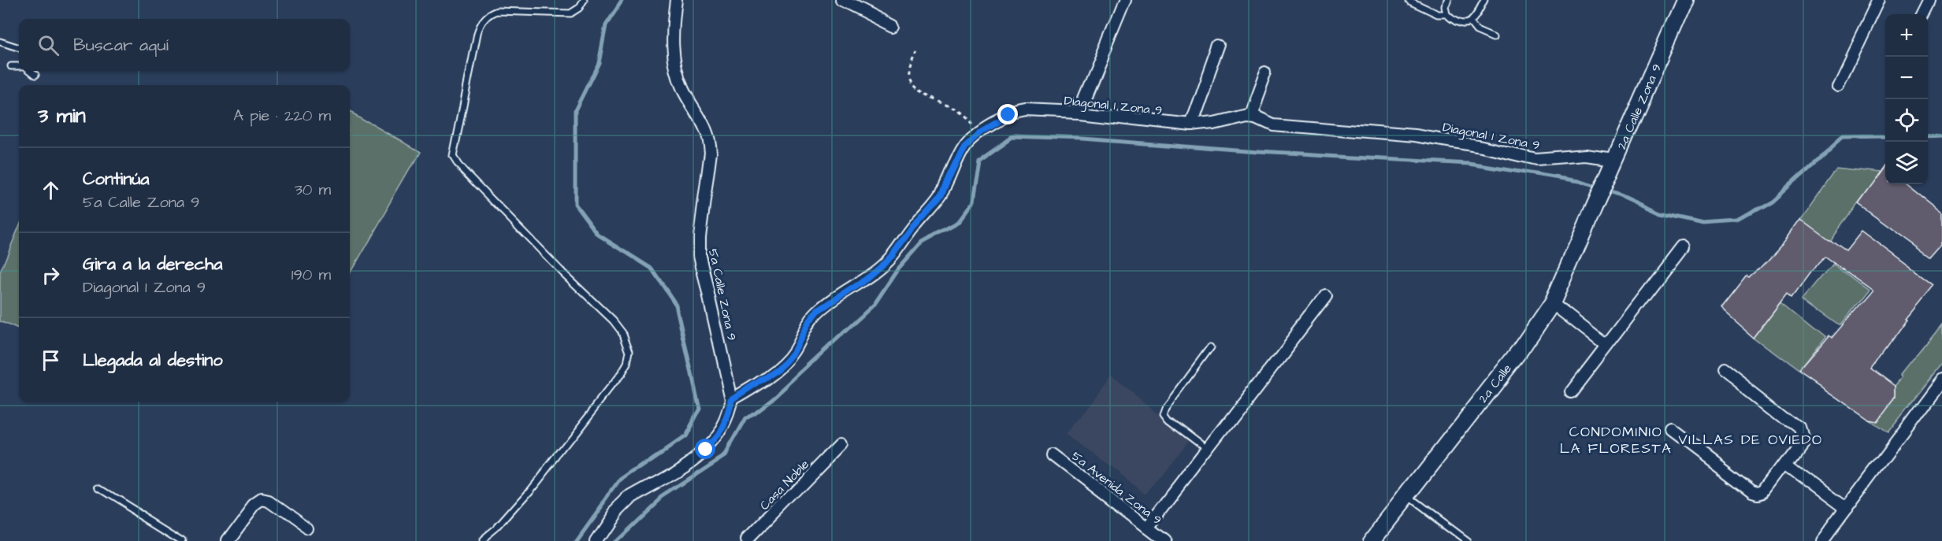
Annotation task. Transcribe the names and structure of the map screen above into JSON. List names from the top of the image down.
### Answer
{
  "streets": {
    "street": [
      "Diagonal 1 Zona 9",
      "2a Calle Zona 9",
      "5a Calle Zona 9",
      "2a Calle",
      "Casa Noble",
      "5a Avenida Zona 9"
    ]
  },
  "crossings": [
    ["Diagonal 1 Zona 9", "2a Calle Zona 9"],
    ["Diagonal 1 Zona 9", "5a Calle Zona 9"],
    ["2a Calle Zona 9", "2a Calle"]
  ],
  "districts": ["CONDOMINIO LA FLORESTA", "VILLAS DE OVIEDO"],
  "page": {
    "map_buttons": ["+", "−"],
    "search": "Buscar aquí",
    "heading": ["3 min", "A pie · 220 m"],
    "list": [
      ["Continúa", "5a Calle Zona 9", "30 m"],
      ["Gira a la derecha", "Diagonal 1 Zona 9", "190 m"],
      "Llegada al destino"
    ]
  }
}
